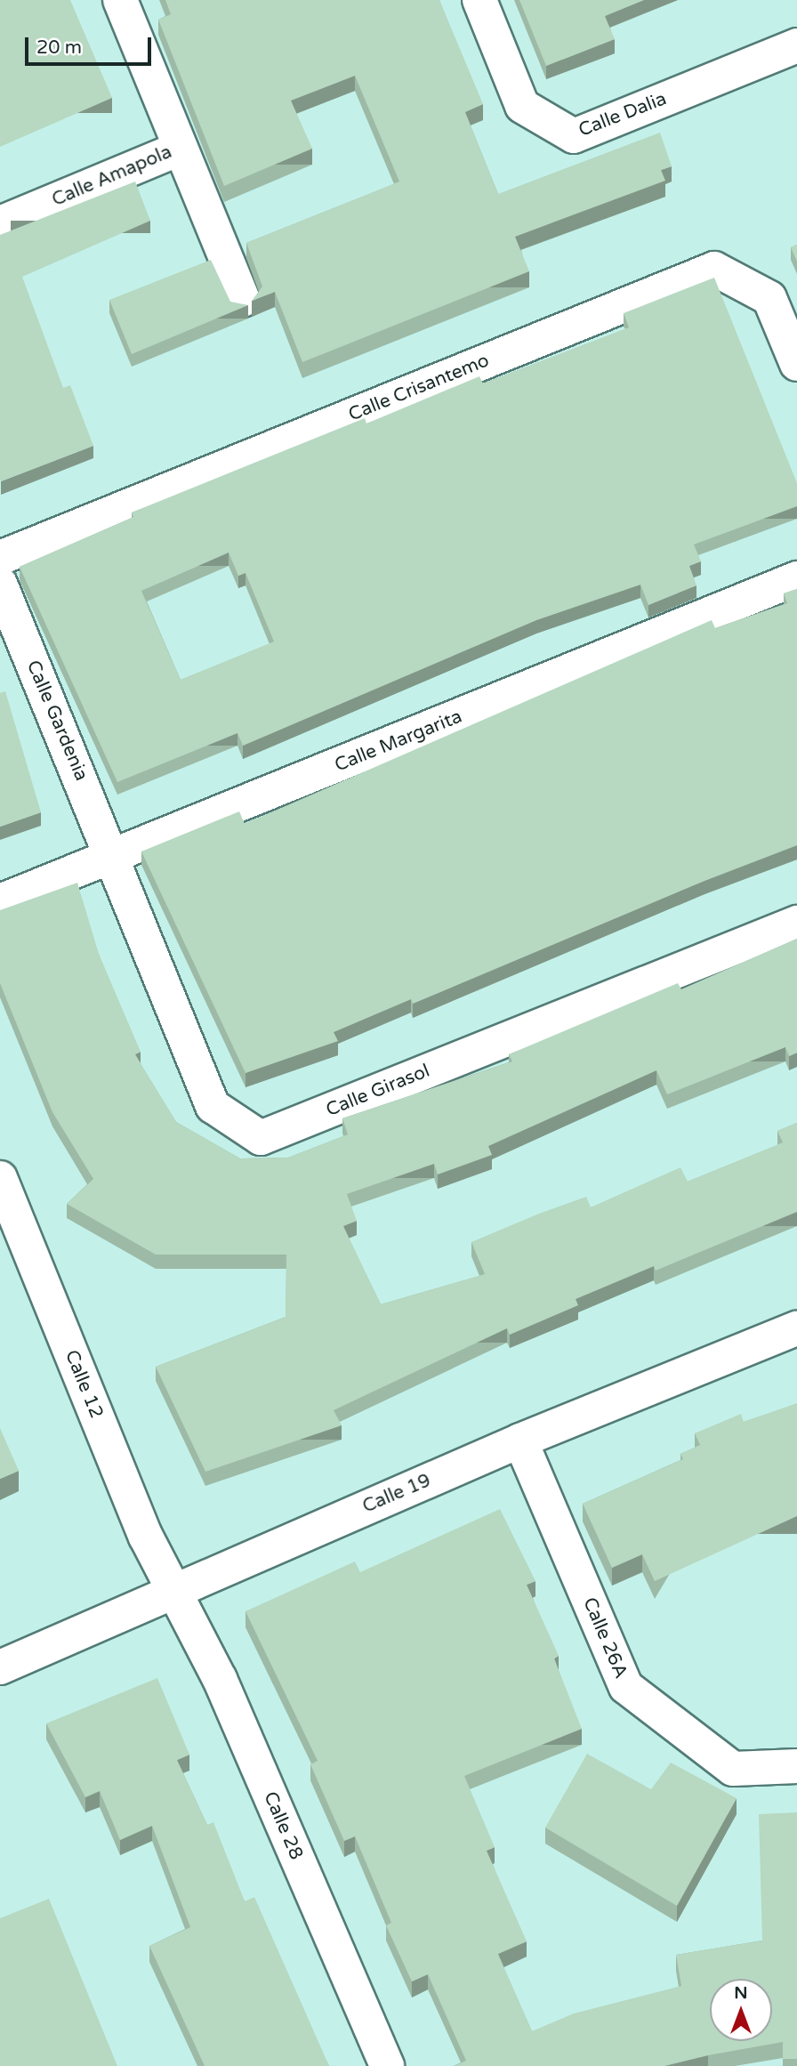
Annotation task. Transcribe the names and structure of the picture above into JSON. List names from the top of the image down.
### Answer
{
  "streets": {
    "street": [
      "Calle Dalia",
      "Calle Amapola",
      "Calle Crisantemo",
      "Calle Gardenia",
      "Calle Margarita",
      "Calle Girasol",
      "Calle 12",
      "Calle 19",
      "Calle 26A",
      "Calle 28"
    ]
  },
  "crossings": [
    ["Calle Gardenia", "Calle Margarita"],
    ["Calle Gardenia", "Calle Girasol"],
    ["Calle Margarita", "Calle Girasol"],
    ["Calle 12", "Calle 19"],
    ["Calle 12", "Calle 28"],
    ["Calle 19", "Calle 26A"],
    ["Calle 19", "Calle 28"]
  ],
  "scale_bar": "20 m",
  "north": "top"
}
